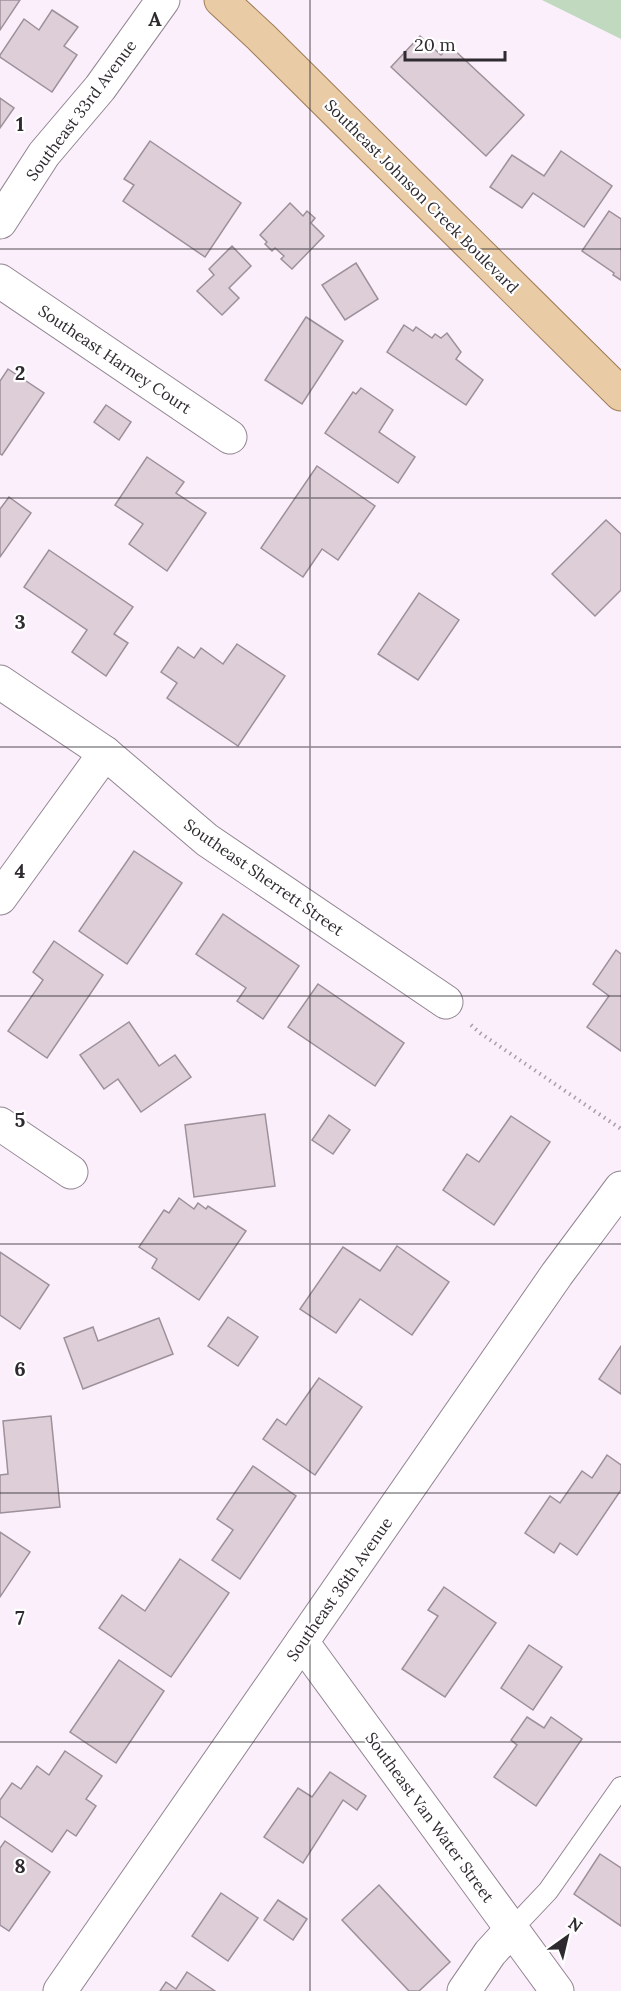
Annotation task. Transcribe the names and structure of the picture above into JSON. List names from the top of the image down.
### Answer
{
  "streets": {
    "main road": ["Southeast Johnson Creek Boulevard"],
    "street": [
      "Southeast 33rd Avenue",
      "Southeast Harney Court",
      "Southeast Sherrett Street",
      "Southeast 36th Avenue",
      "Southeast Van Water Street"
    ]
  },
  "crossings": [
    ["Southeast 36th Avenue", "Southeast Van Water Street"]
  ],
  "scale_bar": "20 m",
  "north": "top right",
  "grid": {
    "columns": ["A"],
    "rows": [
      "1",
      "2",
      "3",
      "4",
      "5",
      "6",
      "7",
      "8"
    ]
  }
}
